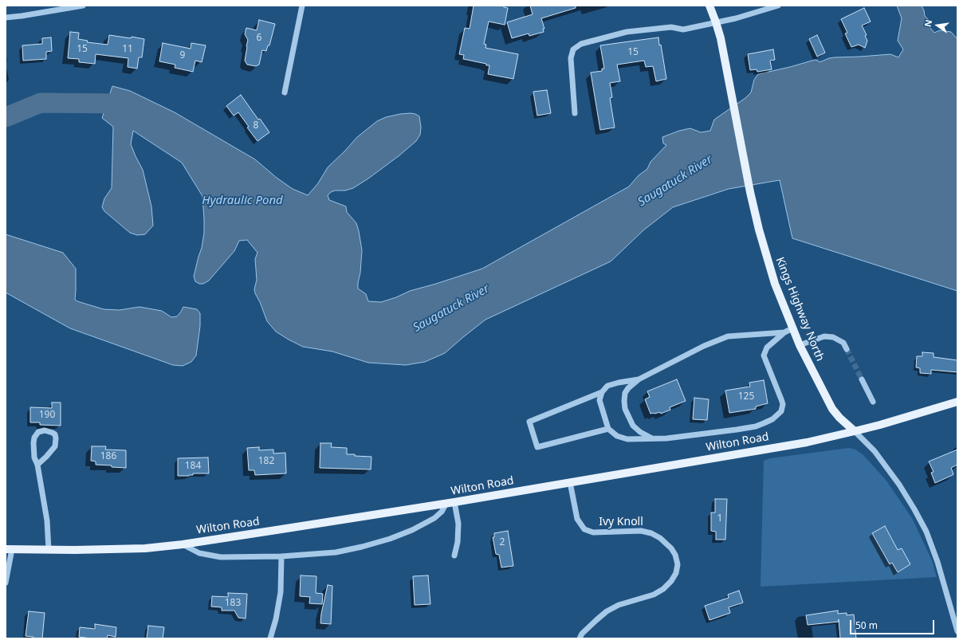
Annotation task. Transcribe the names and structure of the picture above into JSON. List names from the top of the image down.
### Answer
{
  "streets": {
    "main road": ["Kings Highway North", "Wilton Road"],
    "street": ["Ivy Knoll"]
  },
  "crossings": [
    ["Kings Highway North", "Wilton Road"],
    ["Wilton Road", "Ivy Knoll"]
  ],
  "water": ["Saugatuck River", "Hydraulic Pond"],
  "house_numbers": [
    "6",
    "15",
    "11",
    "15",
    "9",
    "8",
    "125",
    "190",
    "186",
    "182",
    "184",
    "1",
    "2",
    "183"
  ],
  "scale_bar": "50 m",
  "north": "left"
}
